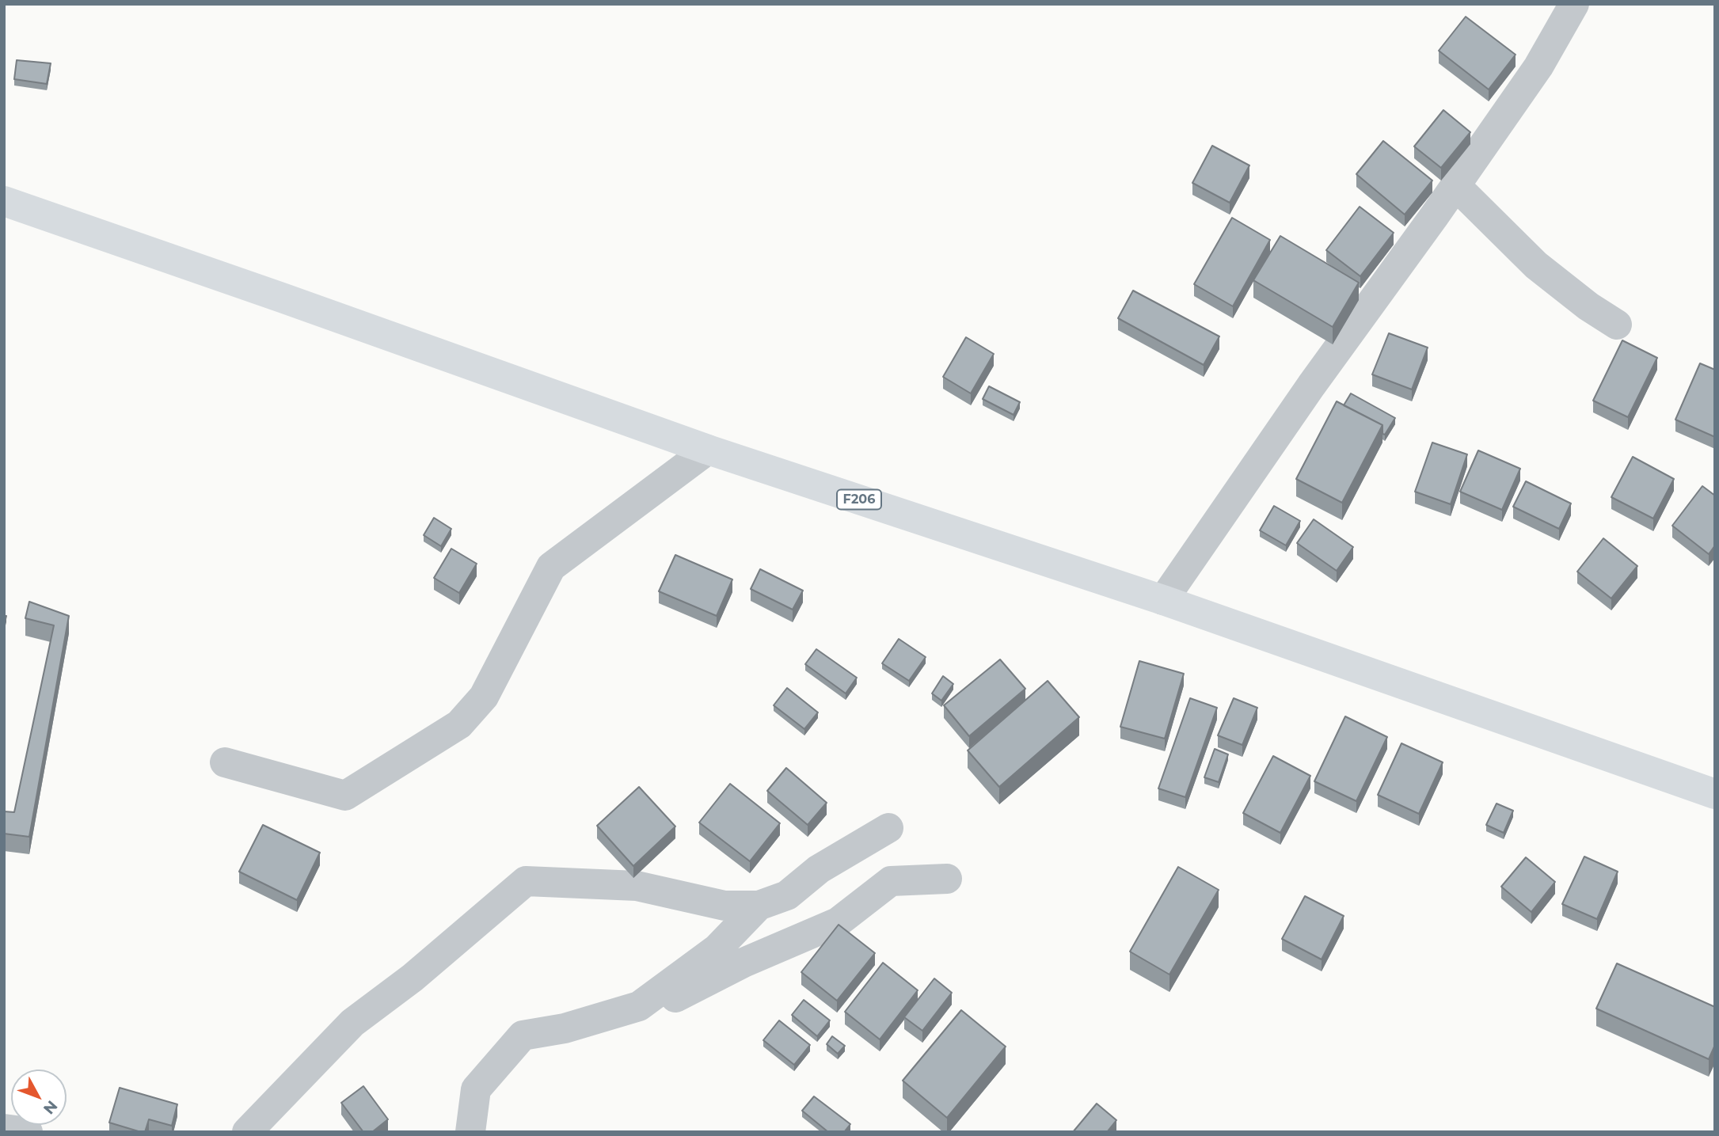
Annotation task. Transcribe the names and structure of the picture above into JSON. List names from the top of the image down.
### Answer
{
  "streets": {
    "main road": ["F206"]
  },
  "north": "bottom right"
}
